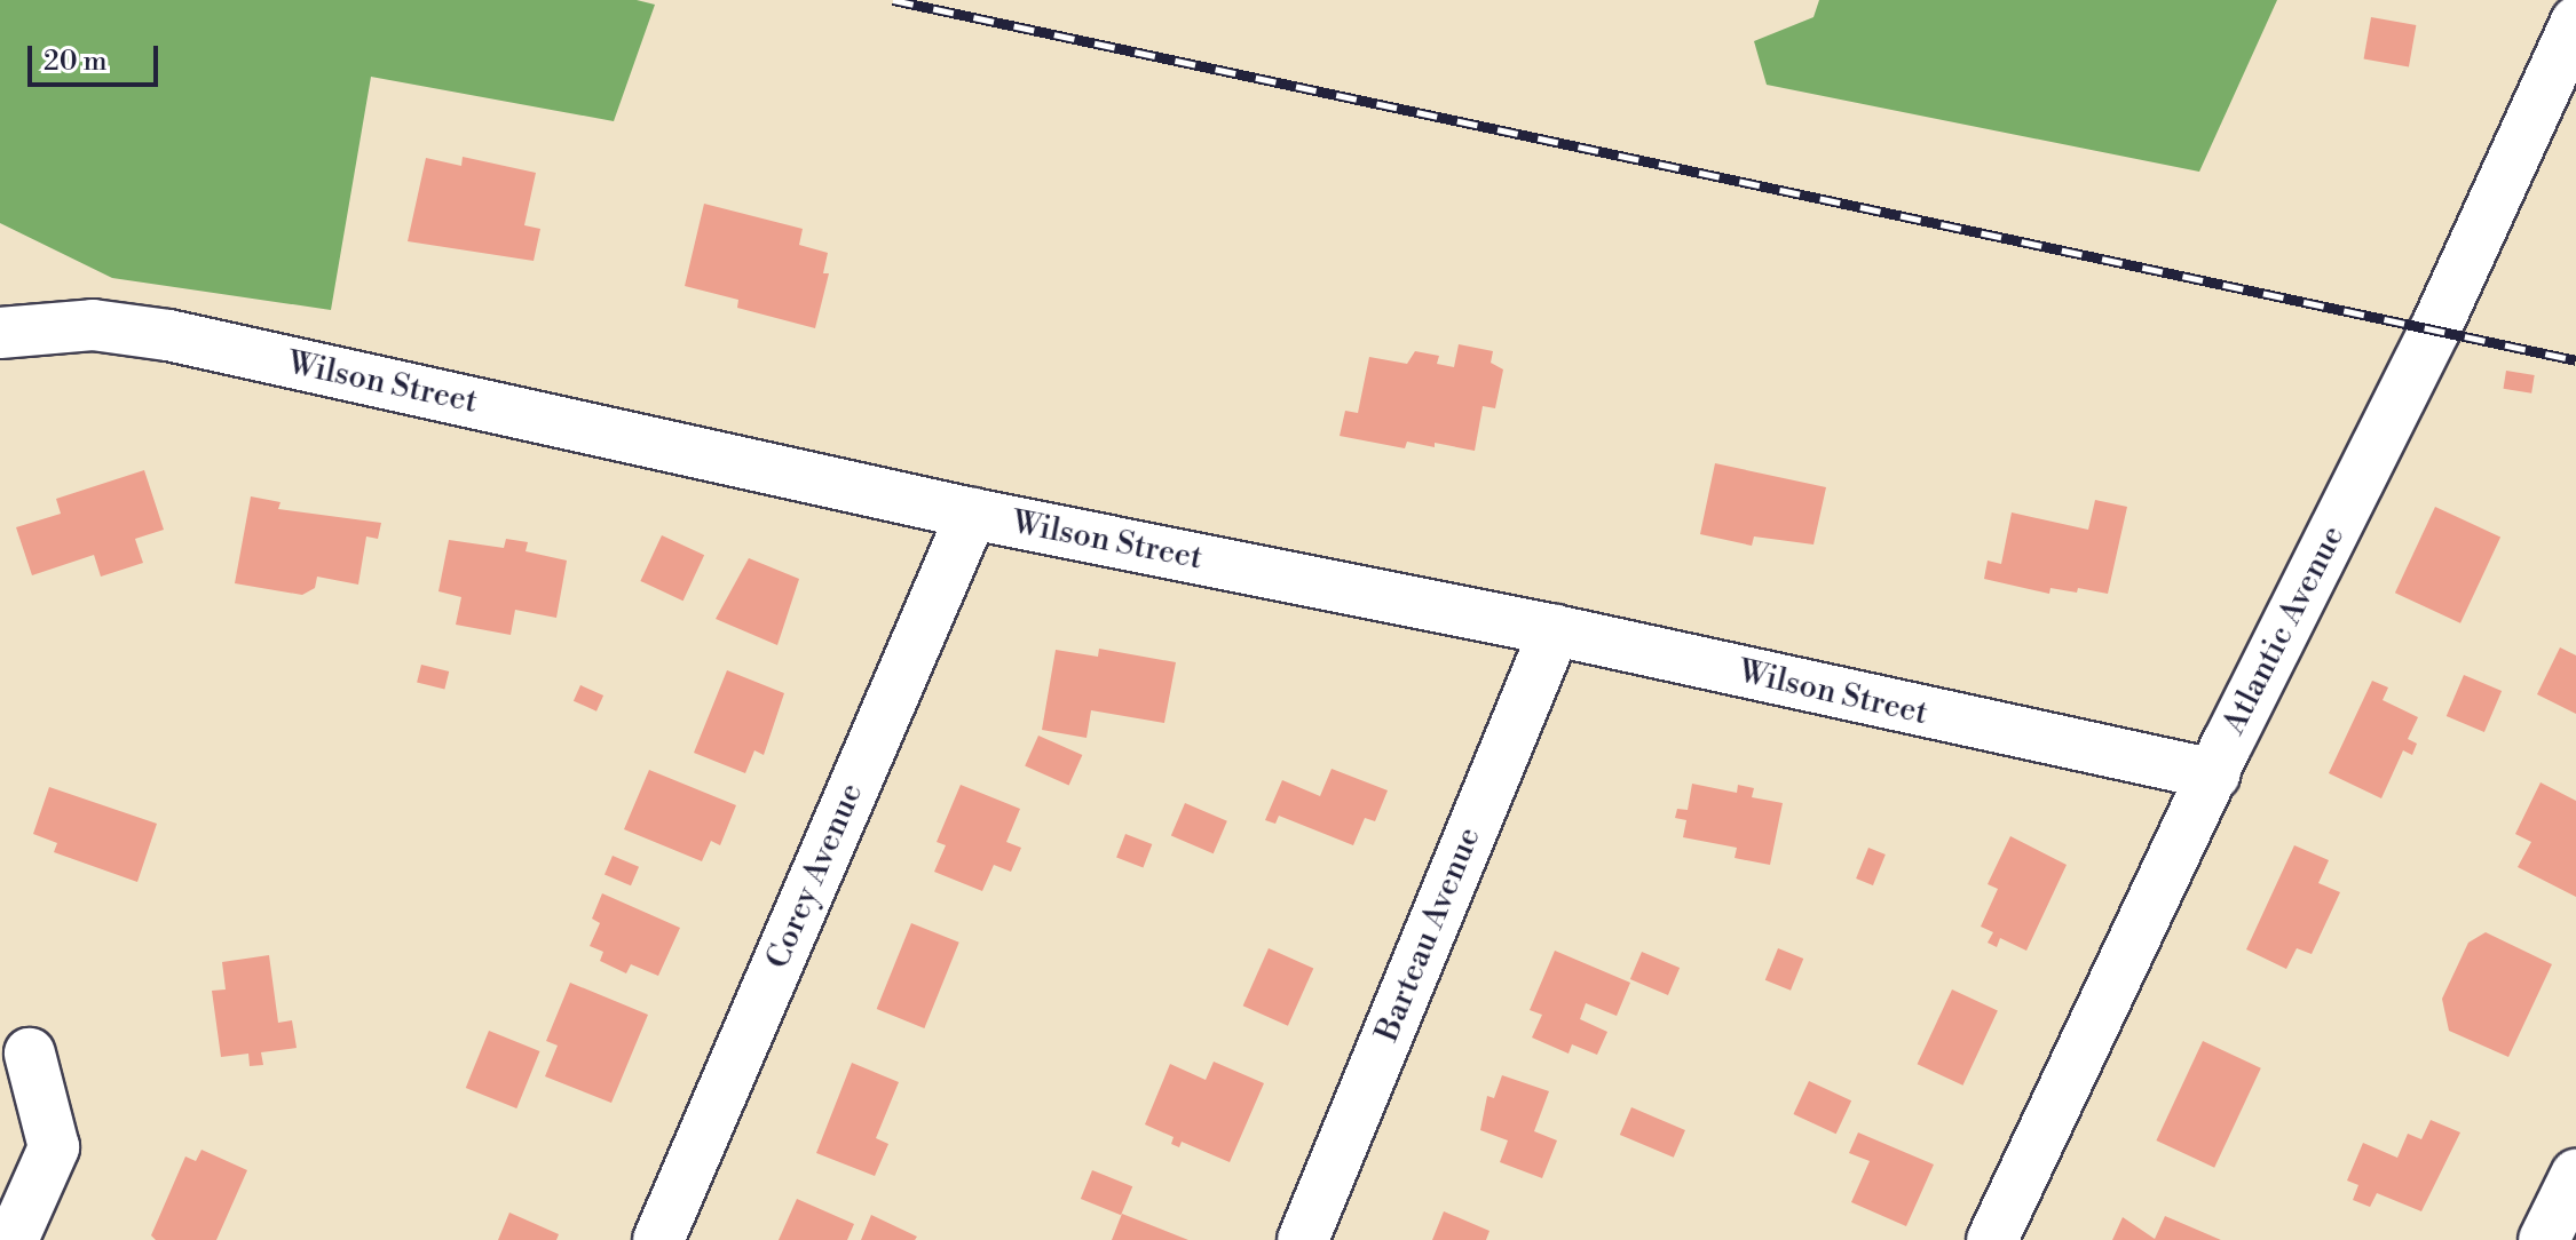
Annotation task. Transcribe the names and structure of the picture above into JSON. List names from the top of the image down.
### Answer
{
  "streets": {
    "street": [
      "Wilson Street",
      "Atlantic Avenue",
      "Corey Avenue",
      "Barteau Avenue"
    ]
  },
  "crossings": [
    ["Wilson Street", "Atlantic Avenue"],
    ["Wilson Street", "Corey Avenue"],
    ["Wilson Street", "Barteau Avenue"]
  ],
  "scale_bar": "20 m"
}
